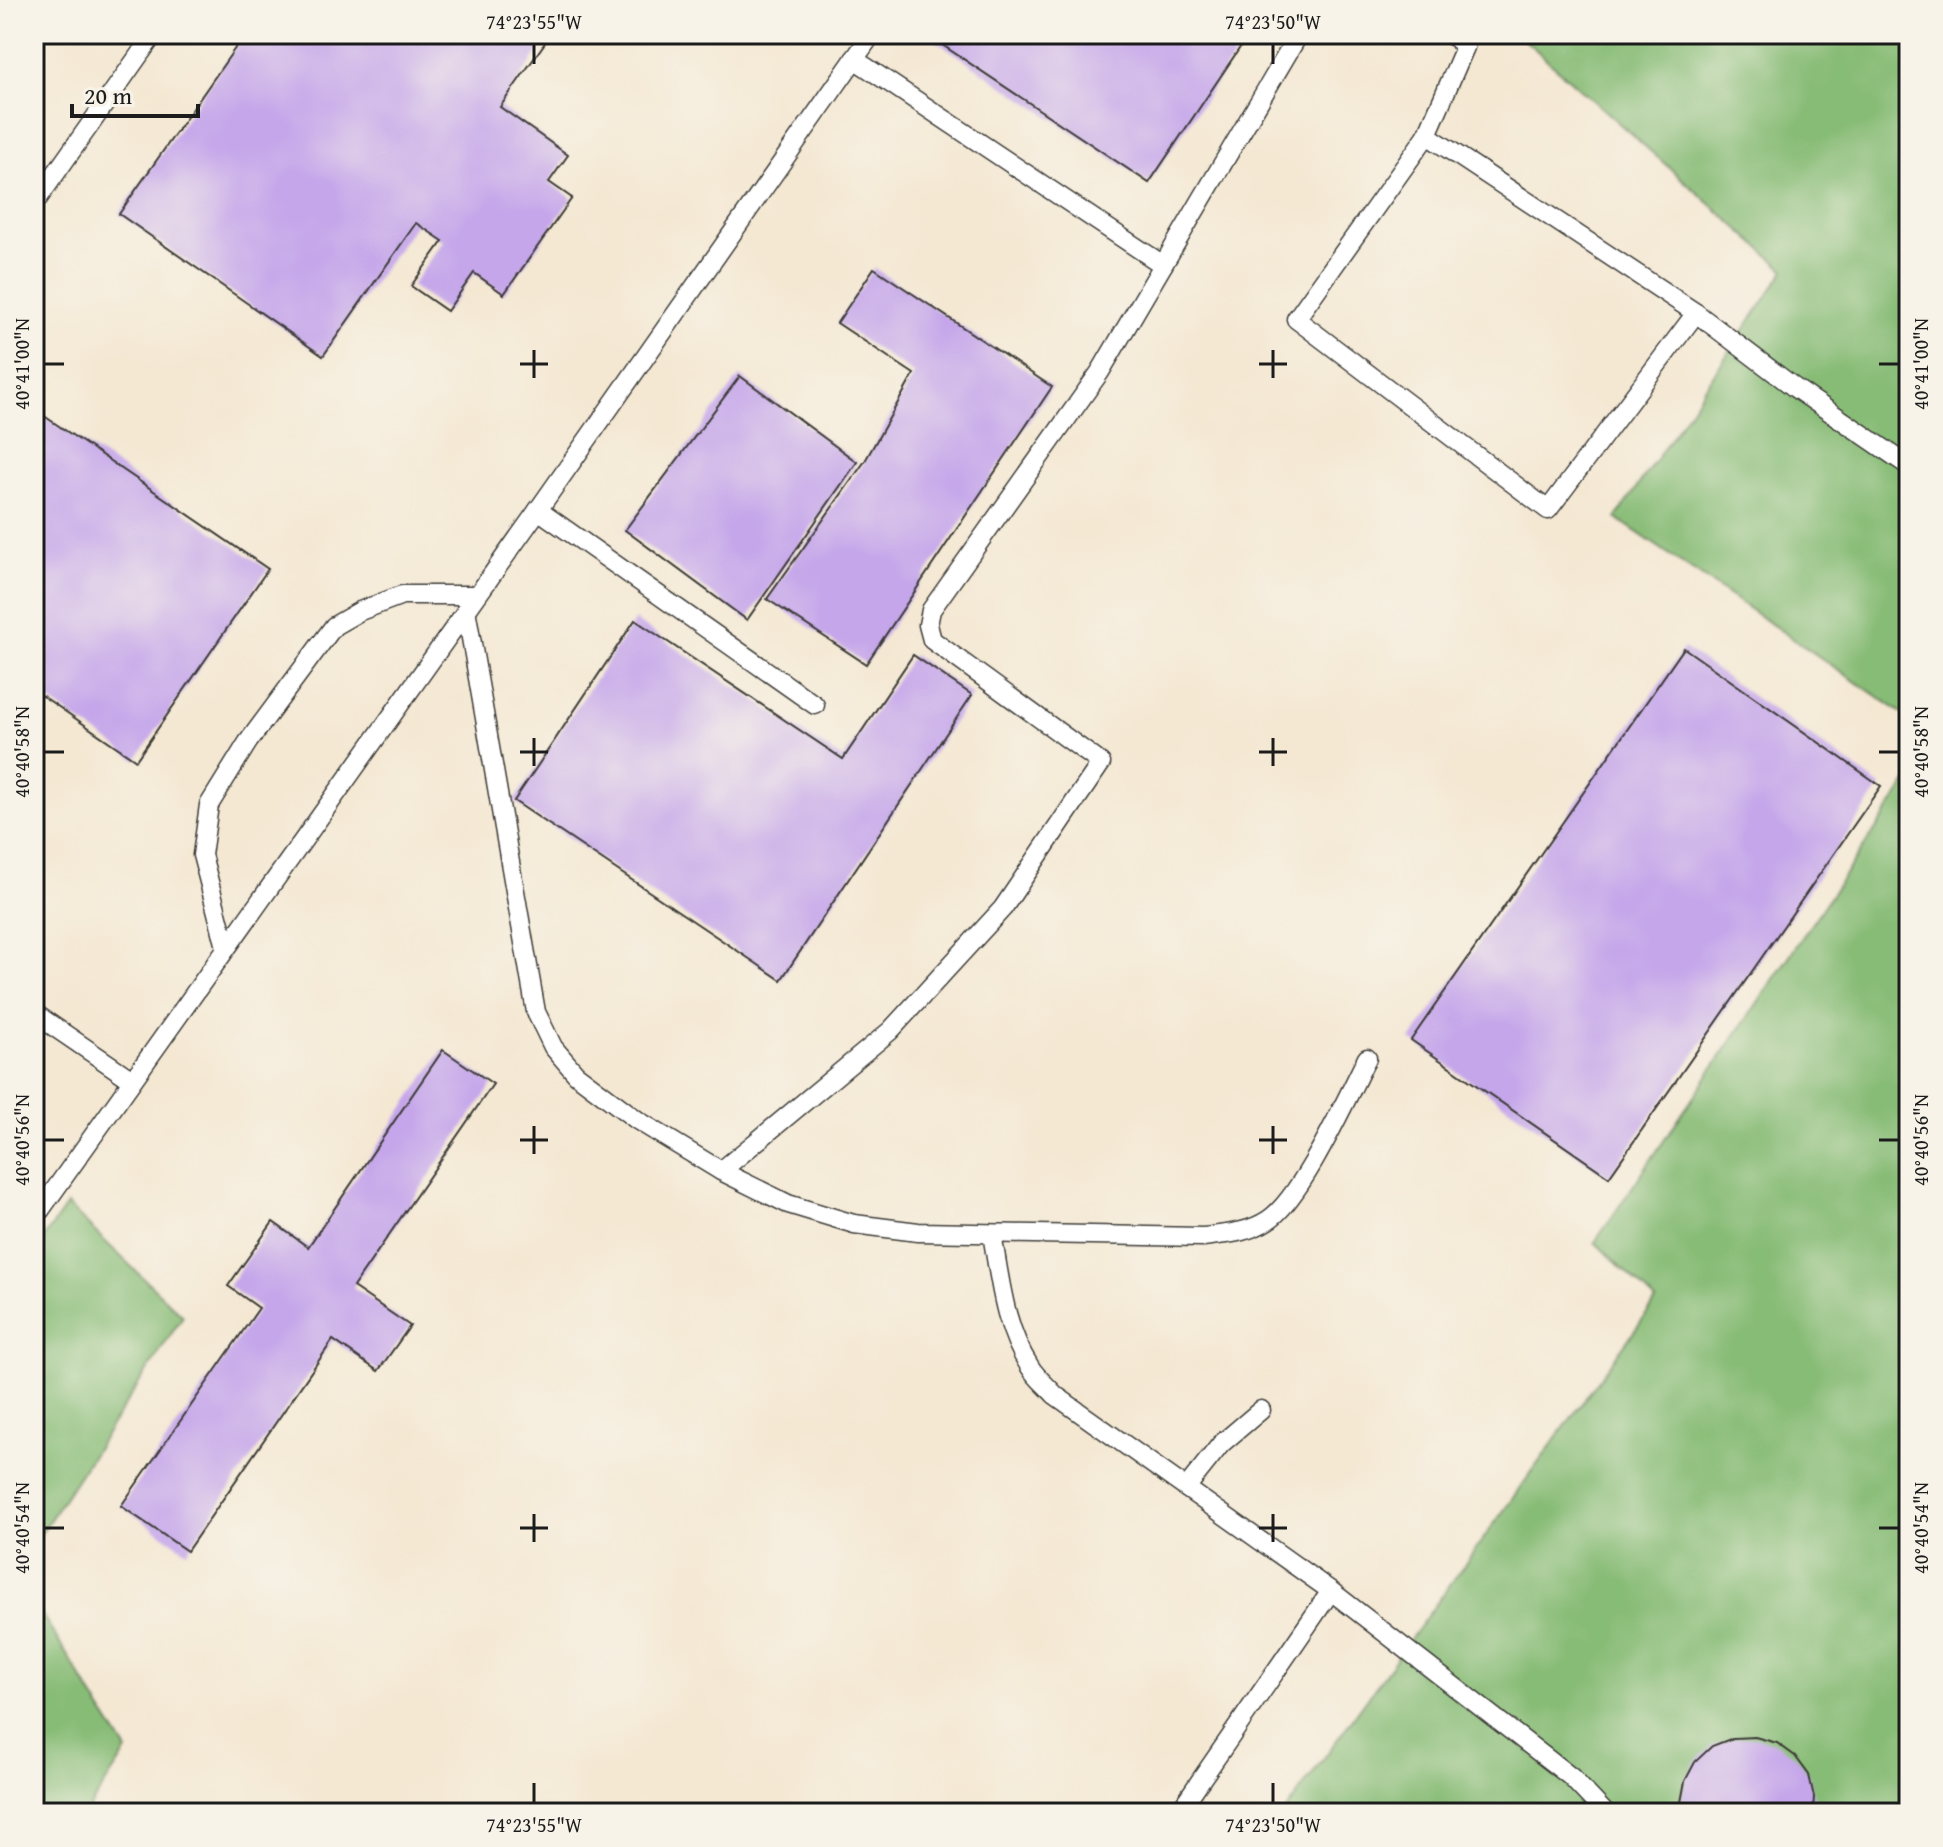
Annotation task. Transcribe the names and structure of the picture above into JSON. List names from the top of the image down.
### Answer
{
  "scale_bar": "20 m",
  "coordinates": [
    "74°23'55\"W",
    "74°23'50\"W",
    "40°41'00\"N",
    "40°40'58\"N",
    "40°40'56\"N",
    "40°40'54\"N"
  ]
}
